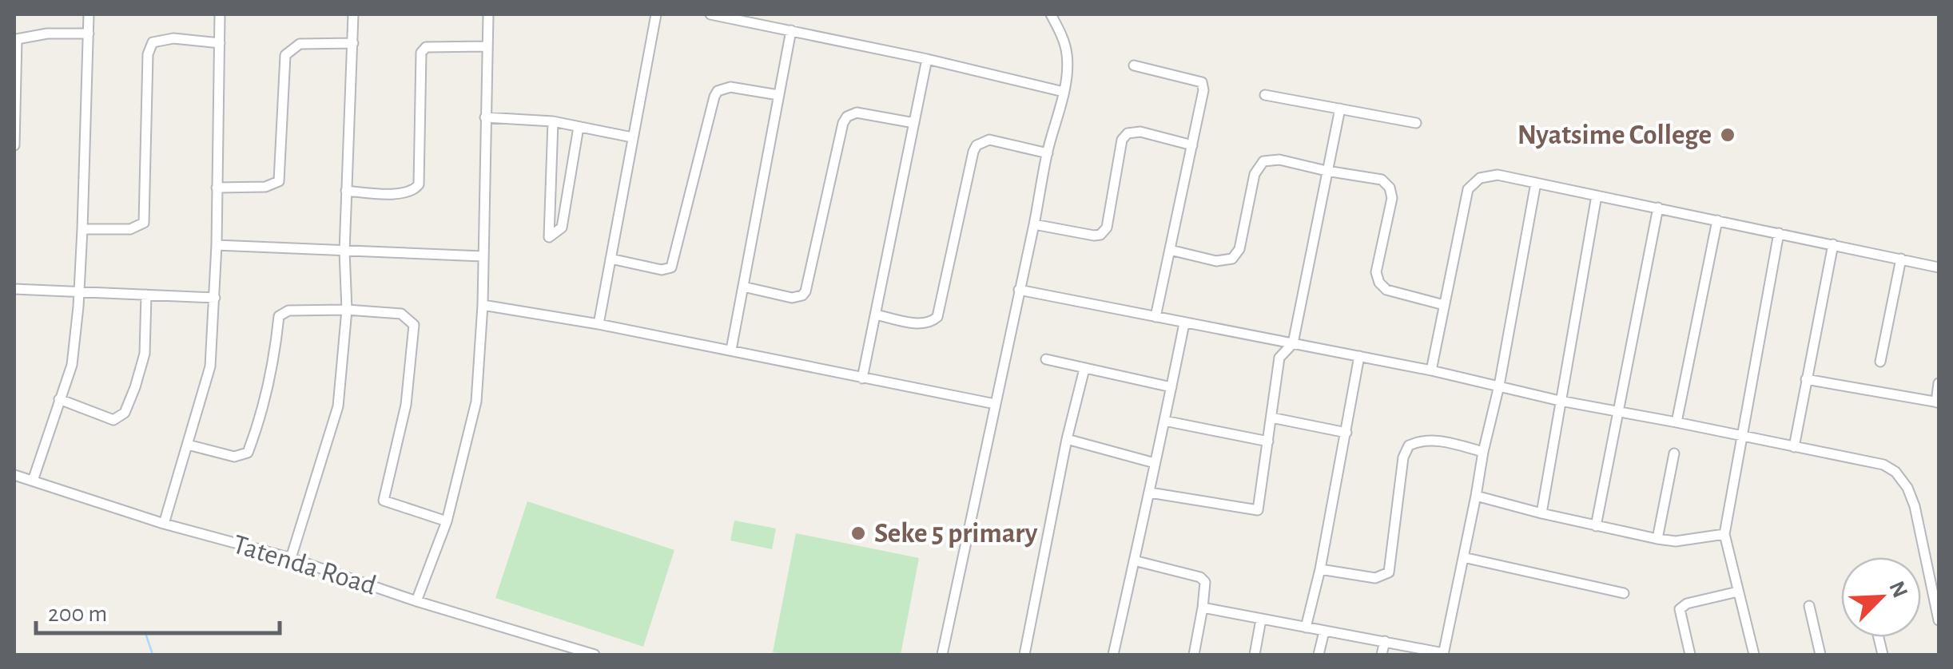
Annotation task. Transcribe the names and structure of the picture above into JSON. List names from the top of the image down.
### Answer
{
  "streets": {
    "street": ["Tatenda Road"]
  },
  "places": ["Nyatsime College", "Seke 5 primary"],
  "scale_bar": "200 m",
  "north": "top right"
}
